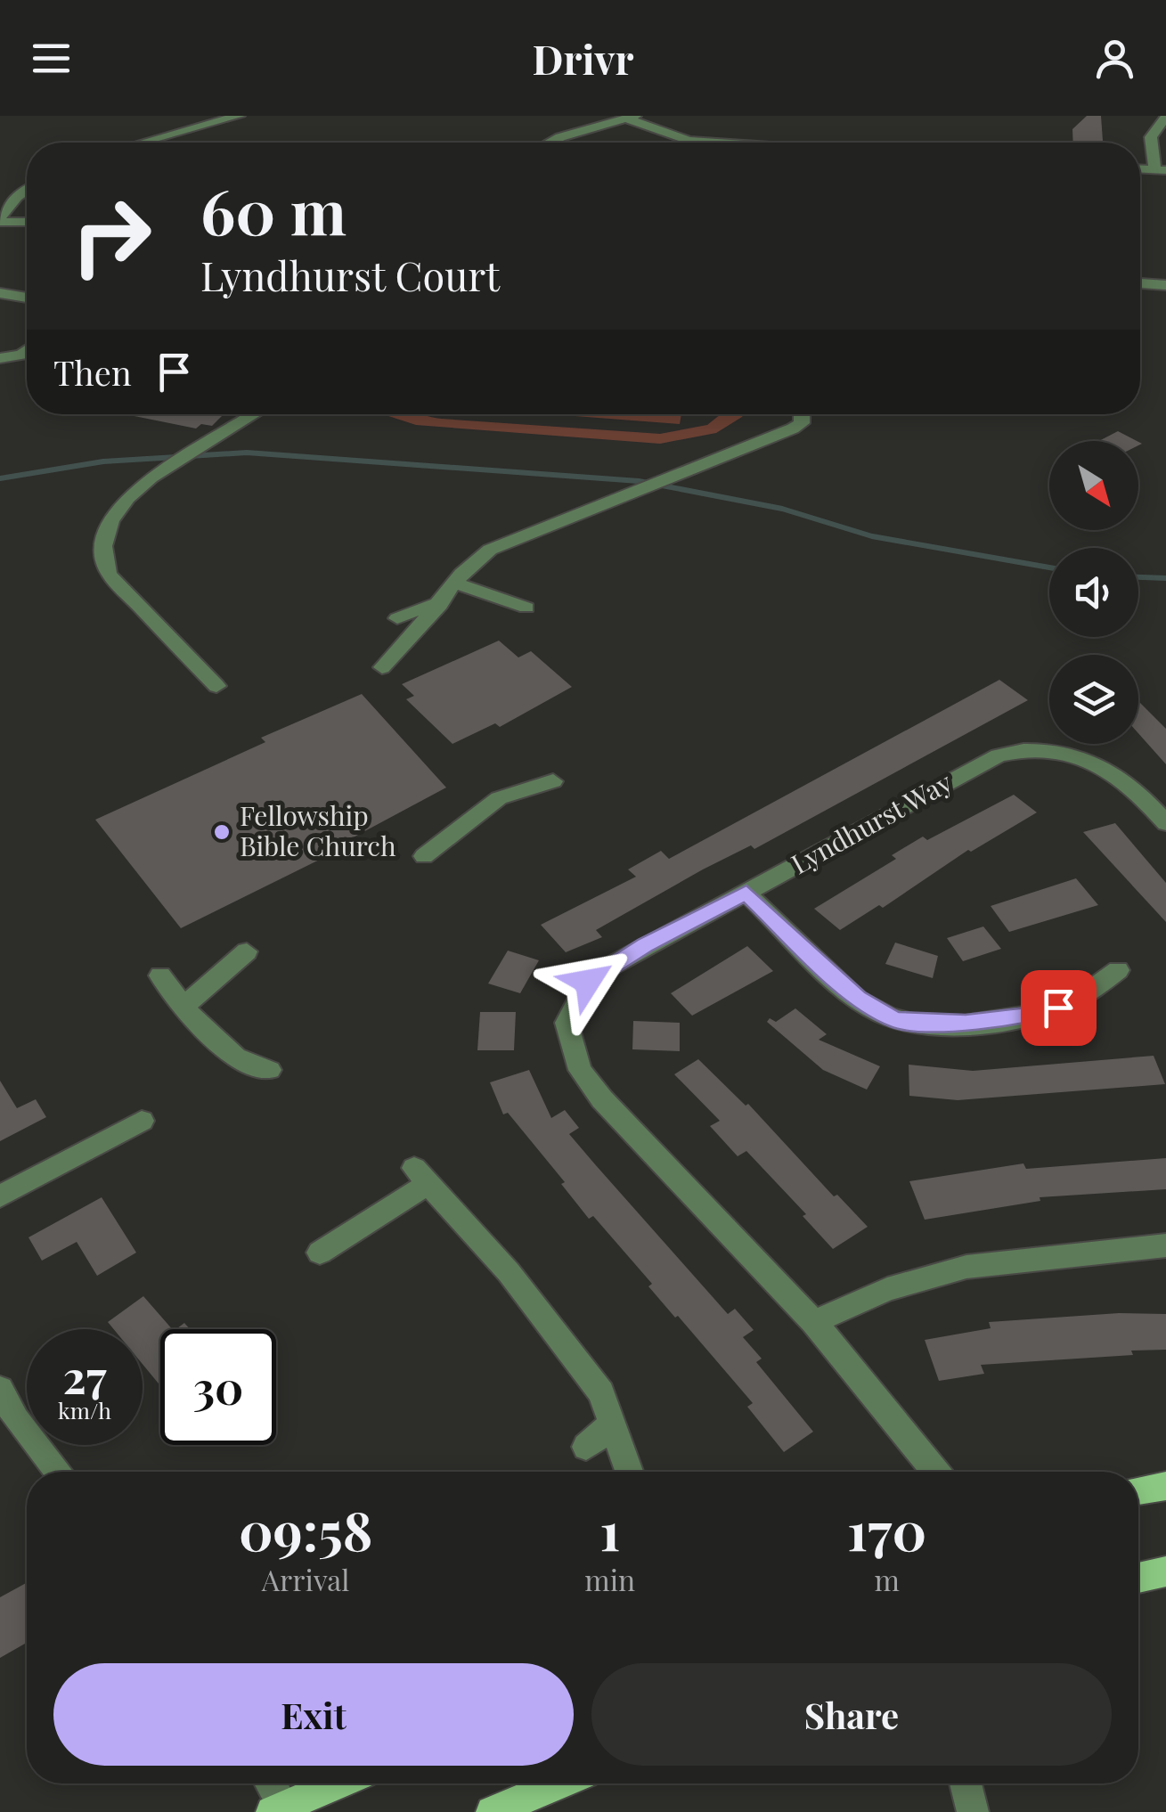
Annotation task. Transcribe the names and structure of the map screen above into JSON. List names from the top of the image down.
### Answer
{
  "streets": {
    "street": ["Lyndhurst Way"]
  },
  "places": ["Fellowship Bible Church"],
  "north": "bottom right",
  "page": {
    "header": "Drivr",
    "turn": ["60 m", "Lyndhurst Court"],
    "then": "Then",
    "speed": "27 km/h",
    "limit": "30",
    "eta": [
      "09:58",
      "Arrival",
      "1",
      "min",
      "170",
      "m"
    ],
    "buttons": ["Exit", "Share"]
  }
}
